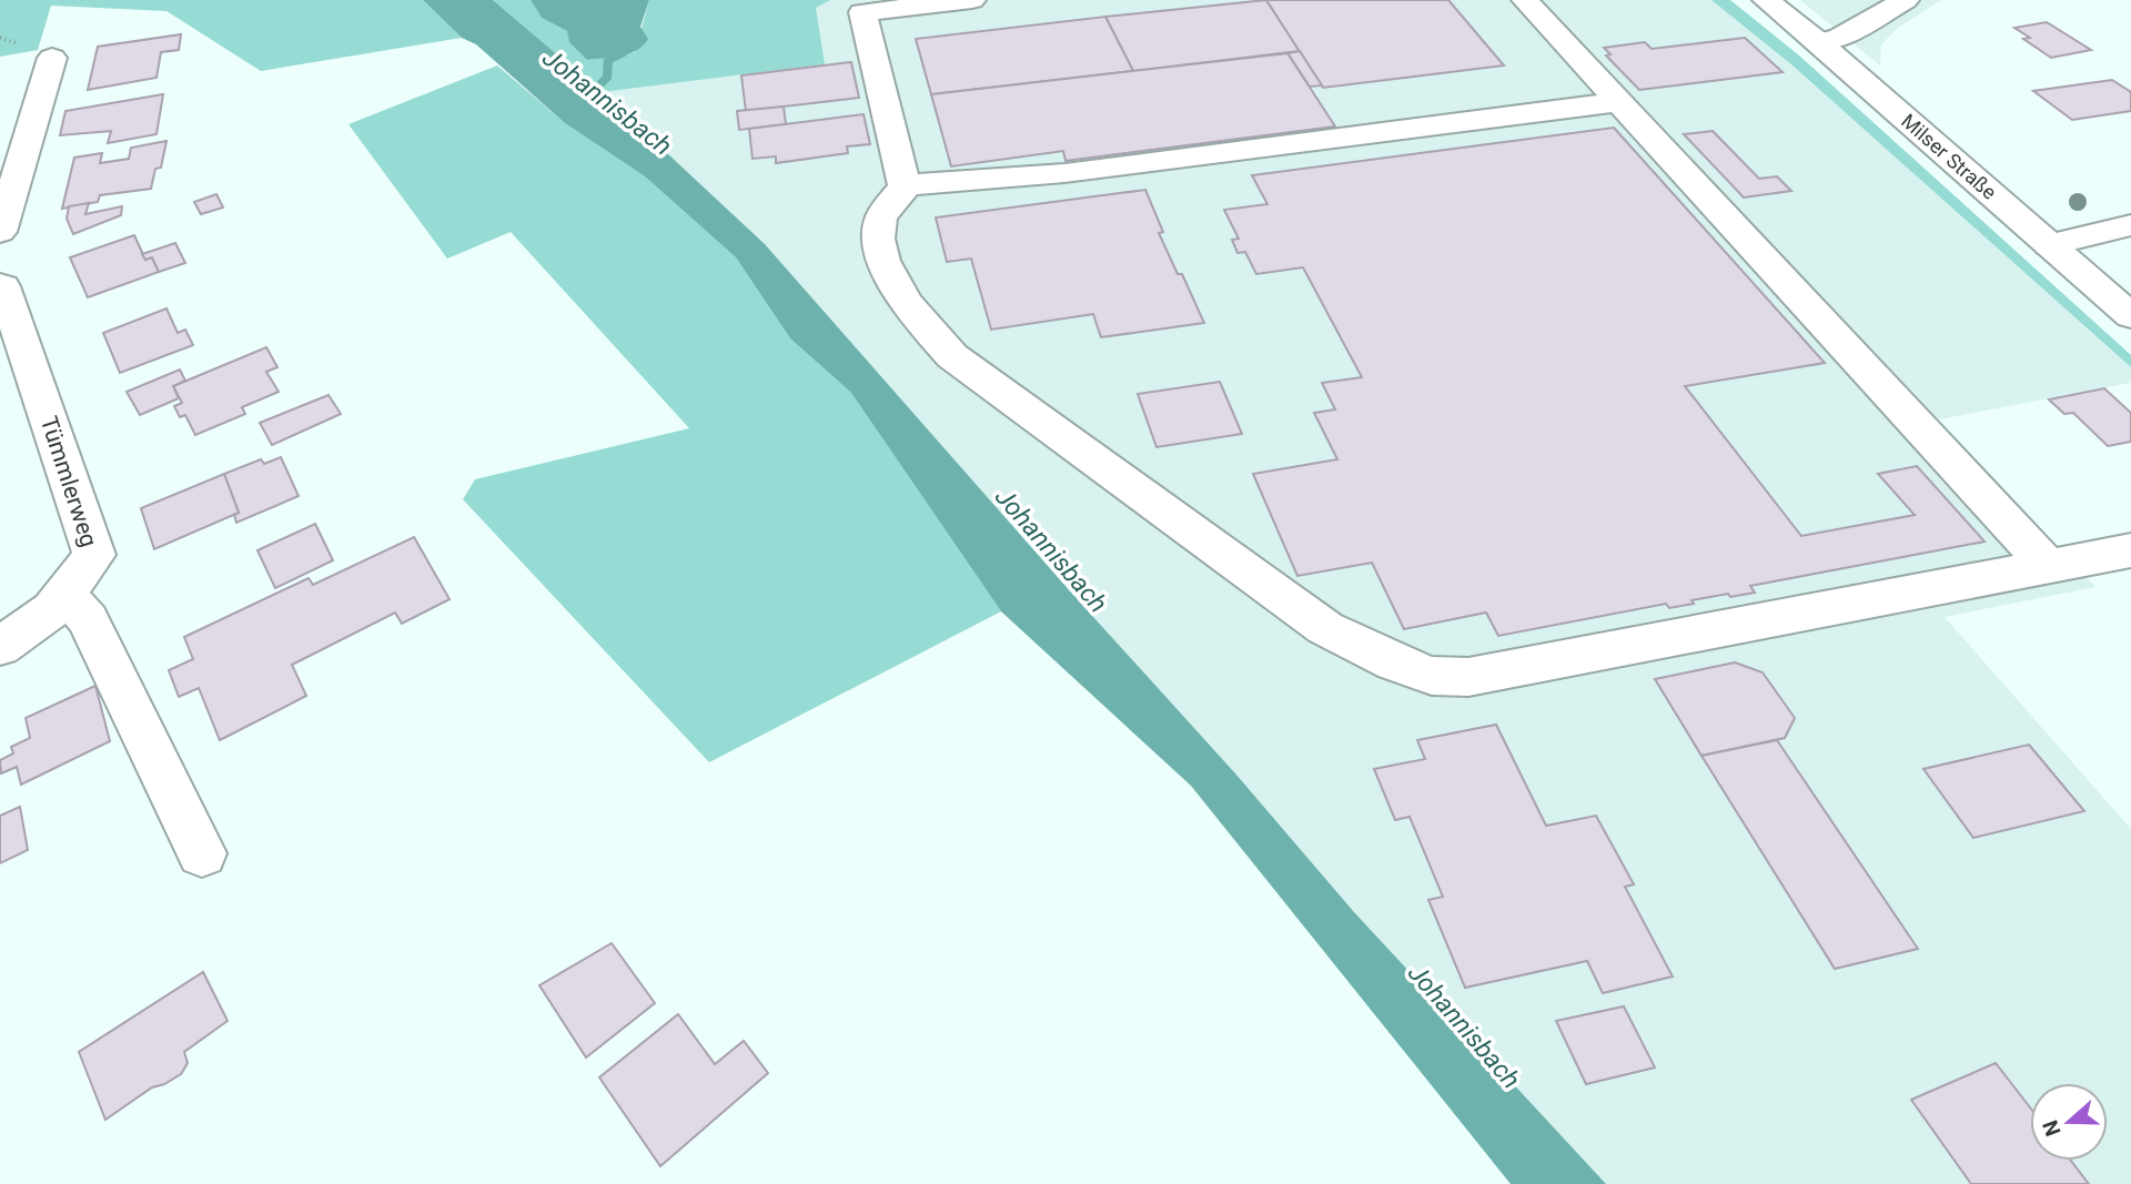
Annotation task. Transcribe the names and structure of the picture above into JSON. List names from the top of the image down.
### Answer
{
  "streets": {
    "street": ["Milser Straße", "Tümmlerweg"]
  },
  "water": ["Johannisbach"],
  "north": "left"
}
